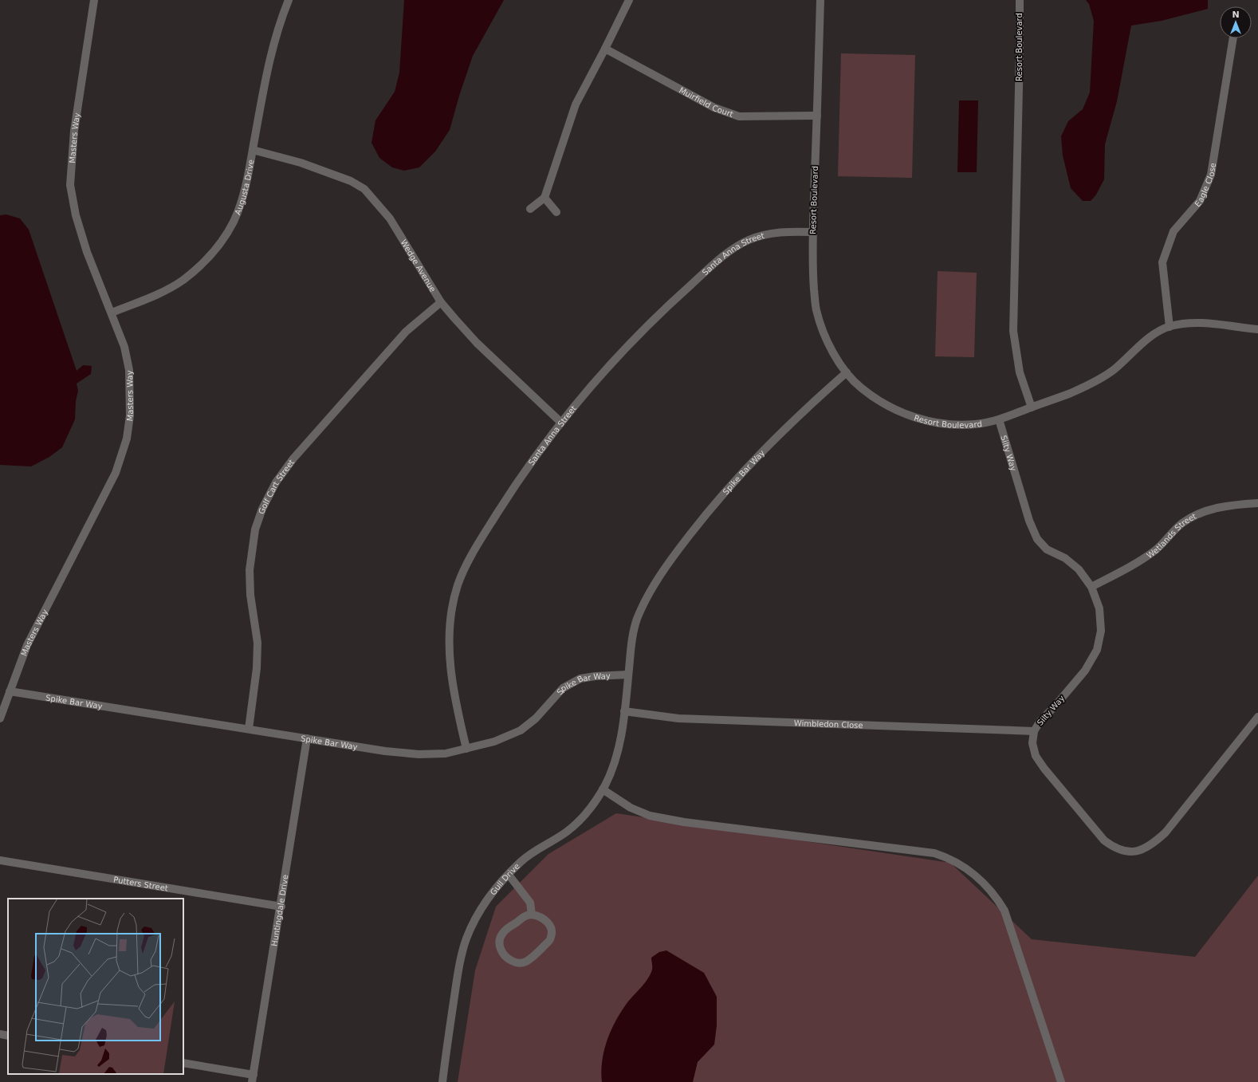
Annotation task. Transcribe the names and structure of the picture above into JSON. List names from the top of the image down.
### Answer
{
  "streets": {
    "street": [
      "Resort Boulevard",
      "Muirfield Court",
      "Masters Way",
      "Eagle Close",
      "Augusta Drive",
      "Santa Anna Street",
      "Wedge Avenue",
      "Silty Way",
      "Spike Bar Way",
      "Golf Cart Street",
      "Wetlands Street",
      "Wimbledon Close",
      "Gull Drive",
      "Putters Street",
      "Huntingdale Drive"
    ]
  },
  "crossings": [
    ["Resort Boulevard", "Muirfield Court"],
    ["Resort Boulevard", "Santa Anna Street"],
    ["Resort Boulevard", "Silty Way"],
    ["Resort Boulevard", "Spike Bar Way"],
    ["Masters Way", "Augusta Drive"],
    ["Masters Way", "Spike Bar Way"],
    ["Augusta Drive", "Wedge Avenue"],
    ["Santa Anna Street", "Wedge Avenue"],
    ["Santa Anna Street", "Spike Bar Way"],
    ["Wedge Avenue", "Golf Cart Street"],
    ["Silty Way", "Wetlands Street"],
    ["Silty Way", "Wimbledon Close"],
    ["Spike Bar Way", "Golf Cart Street"],
    ["Spike Bar Way", "Wimbledon Close"],
    ["Spike Bar Way", "Gull Drive"],
    ["Spike Bar Way", "Huntingdale Drive"],
    ["Wimbledon Close", "Gull Drive"],
    ["Putters Street", "Huntingdale Drive"]
  ],
  "north": "top"
}
